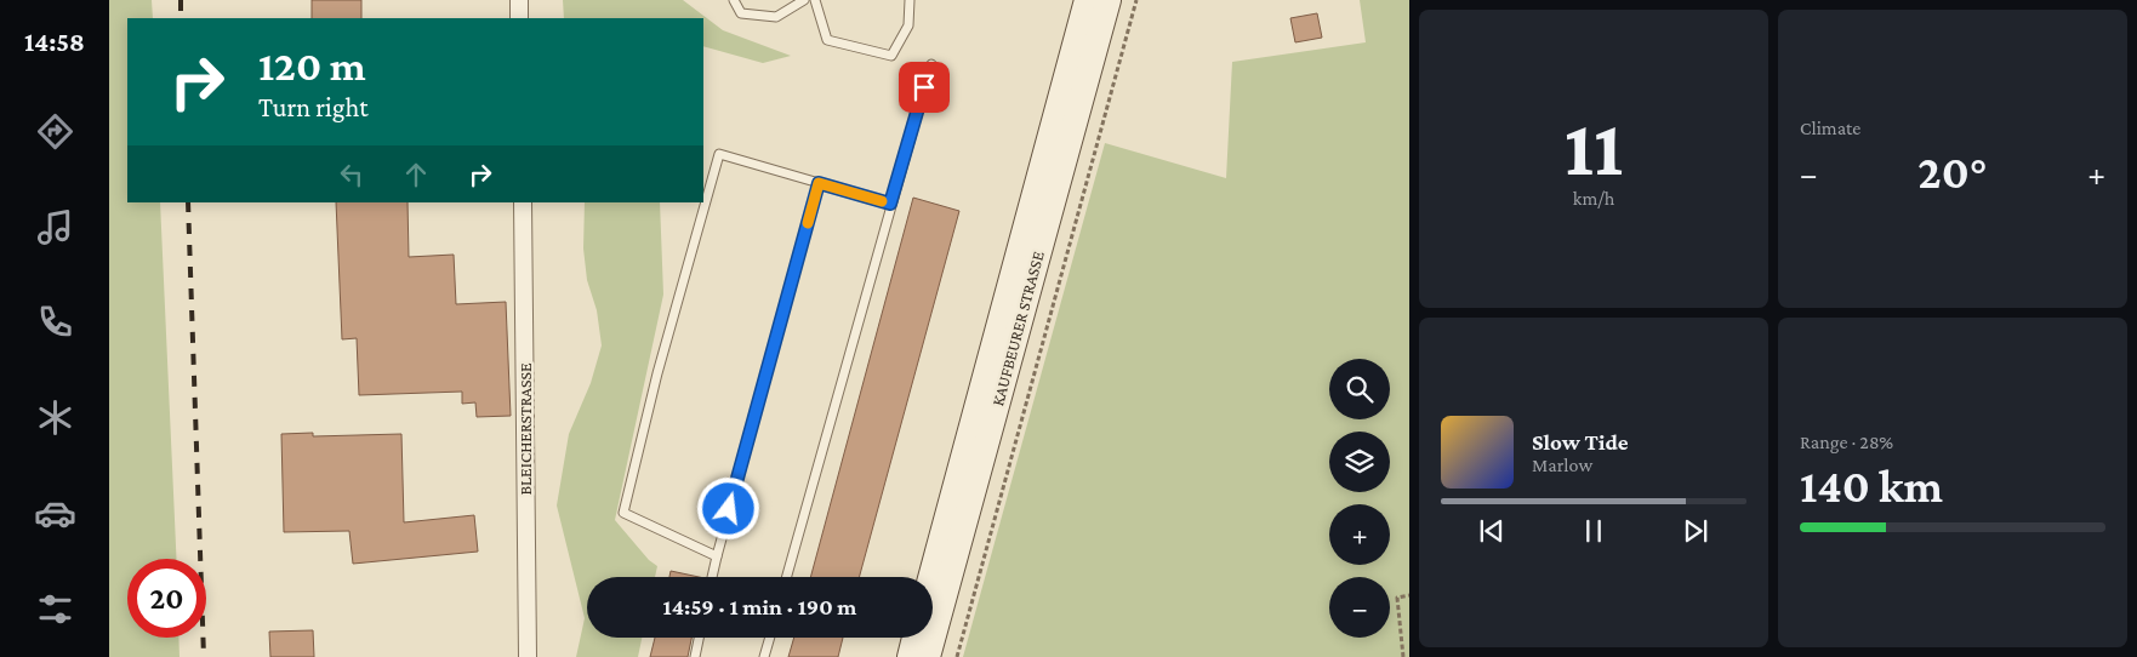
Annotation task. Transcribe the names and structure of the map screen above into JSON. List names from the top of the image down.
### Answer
{
  "streets": {
    "main road": ["KAUFBEURER STRASSE"],
    "street": ["BLEICHERSTRASSE"]
  },
  "page": {
    "tabs": "14:58",
    "tile": [
      ["11", "km/h"],
      "Climate",
      ["Range · 28%", "140 km"]
    ],
    "turn": ["120 m", "Turn right"],
    "heat": ["−", "20°", "+"],
    "map_buttons": ["+", "−"],
    "song": ["Slow Tide", "Marlow"],
    "limit": "20",
    "trip": "14:59 · 1 min · 190 m"
  }
}
